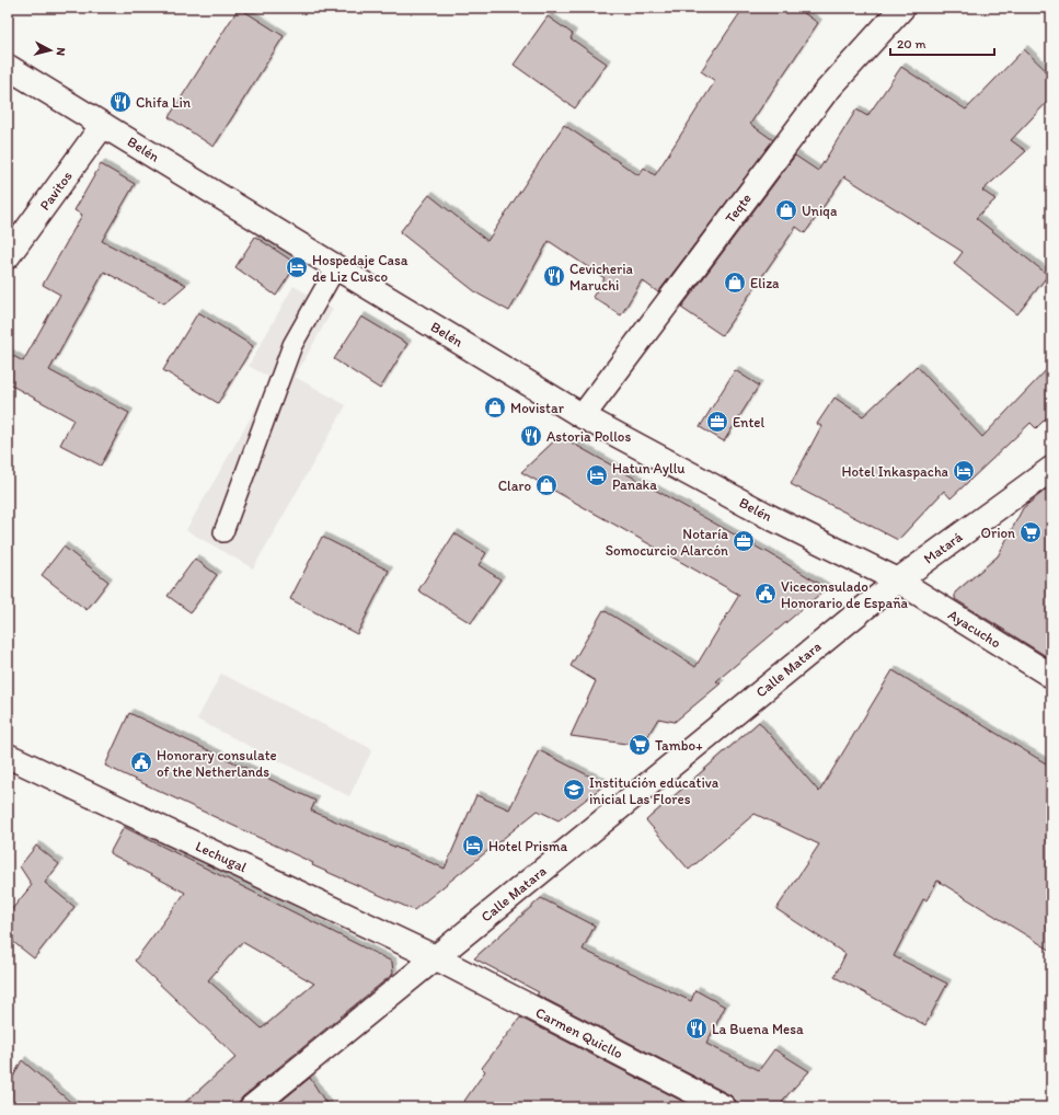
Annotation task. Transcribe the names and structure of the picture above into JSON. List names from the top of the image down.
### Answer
{
  "streets": {
    "street": [
      "Belén",
      "Pavitos",
      "Teqte",
      "Matará",
      "Ayacucho",
      "Calle Matara",
      "Lechugal",
      "Carmen Quicllo"
    ]
  },
  "crossings": [
    ["Belén", "Pavitos"],
    ["Belén", "Teqte"],
    ["Belén", "Matará"],
    ["Belén", "Ayacucho"],
    ["Belén", "Calle Matara"],
    ["Matará", "Ayacucho"],
    ["Matará", "Calle Matara"],
    ["Ayacucho", "Calle Matara"],
    ["Calle Matara", "Lechugal"],
    ["Calle Matara", "Carmen Quicllo"],
    ["Lechugal", "Carmen Quicllo"]
  ],
  "places": {
    "restaurant": [
      "Chifa Lin",
      "Cevicheria Maruchi",
      "Astoria Pollos",
      "La Buena Mesa"
    ],
    "shop": [
      "Uniqa",
      "Eliza",
      "Movistar",
      "Claro"
    ],
    "hotel": [
      "Hospedaje Casa de Liz Cusco",
      "Hotel Inkaspacha",
      "Hatun Ayllu Panaka",
      "Hotel Prisma"
    ],
    "office": ["Entel", "Notaría Somocurcio Alarcón"],
    "supermarket": ["Orion", "Tambo+"],
    "public building": ["Viceconsulado Honorario de España", "Honorary consulate of the Netherlands"],
    "school or university": ["Institución educativa inicial Las Flores"]
  },
  "scale_bar": "20 m",
  "north": "right"
}
